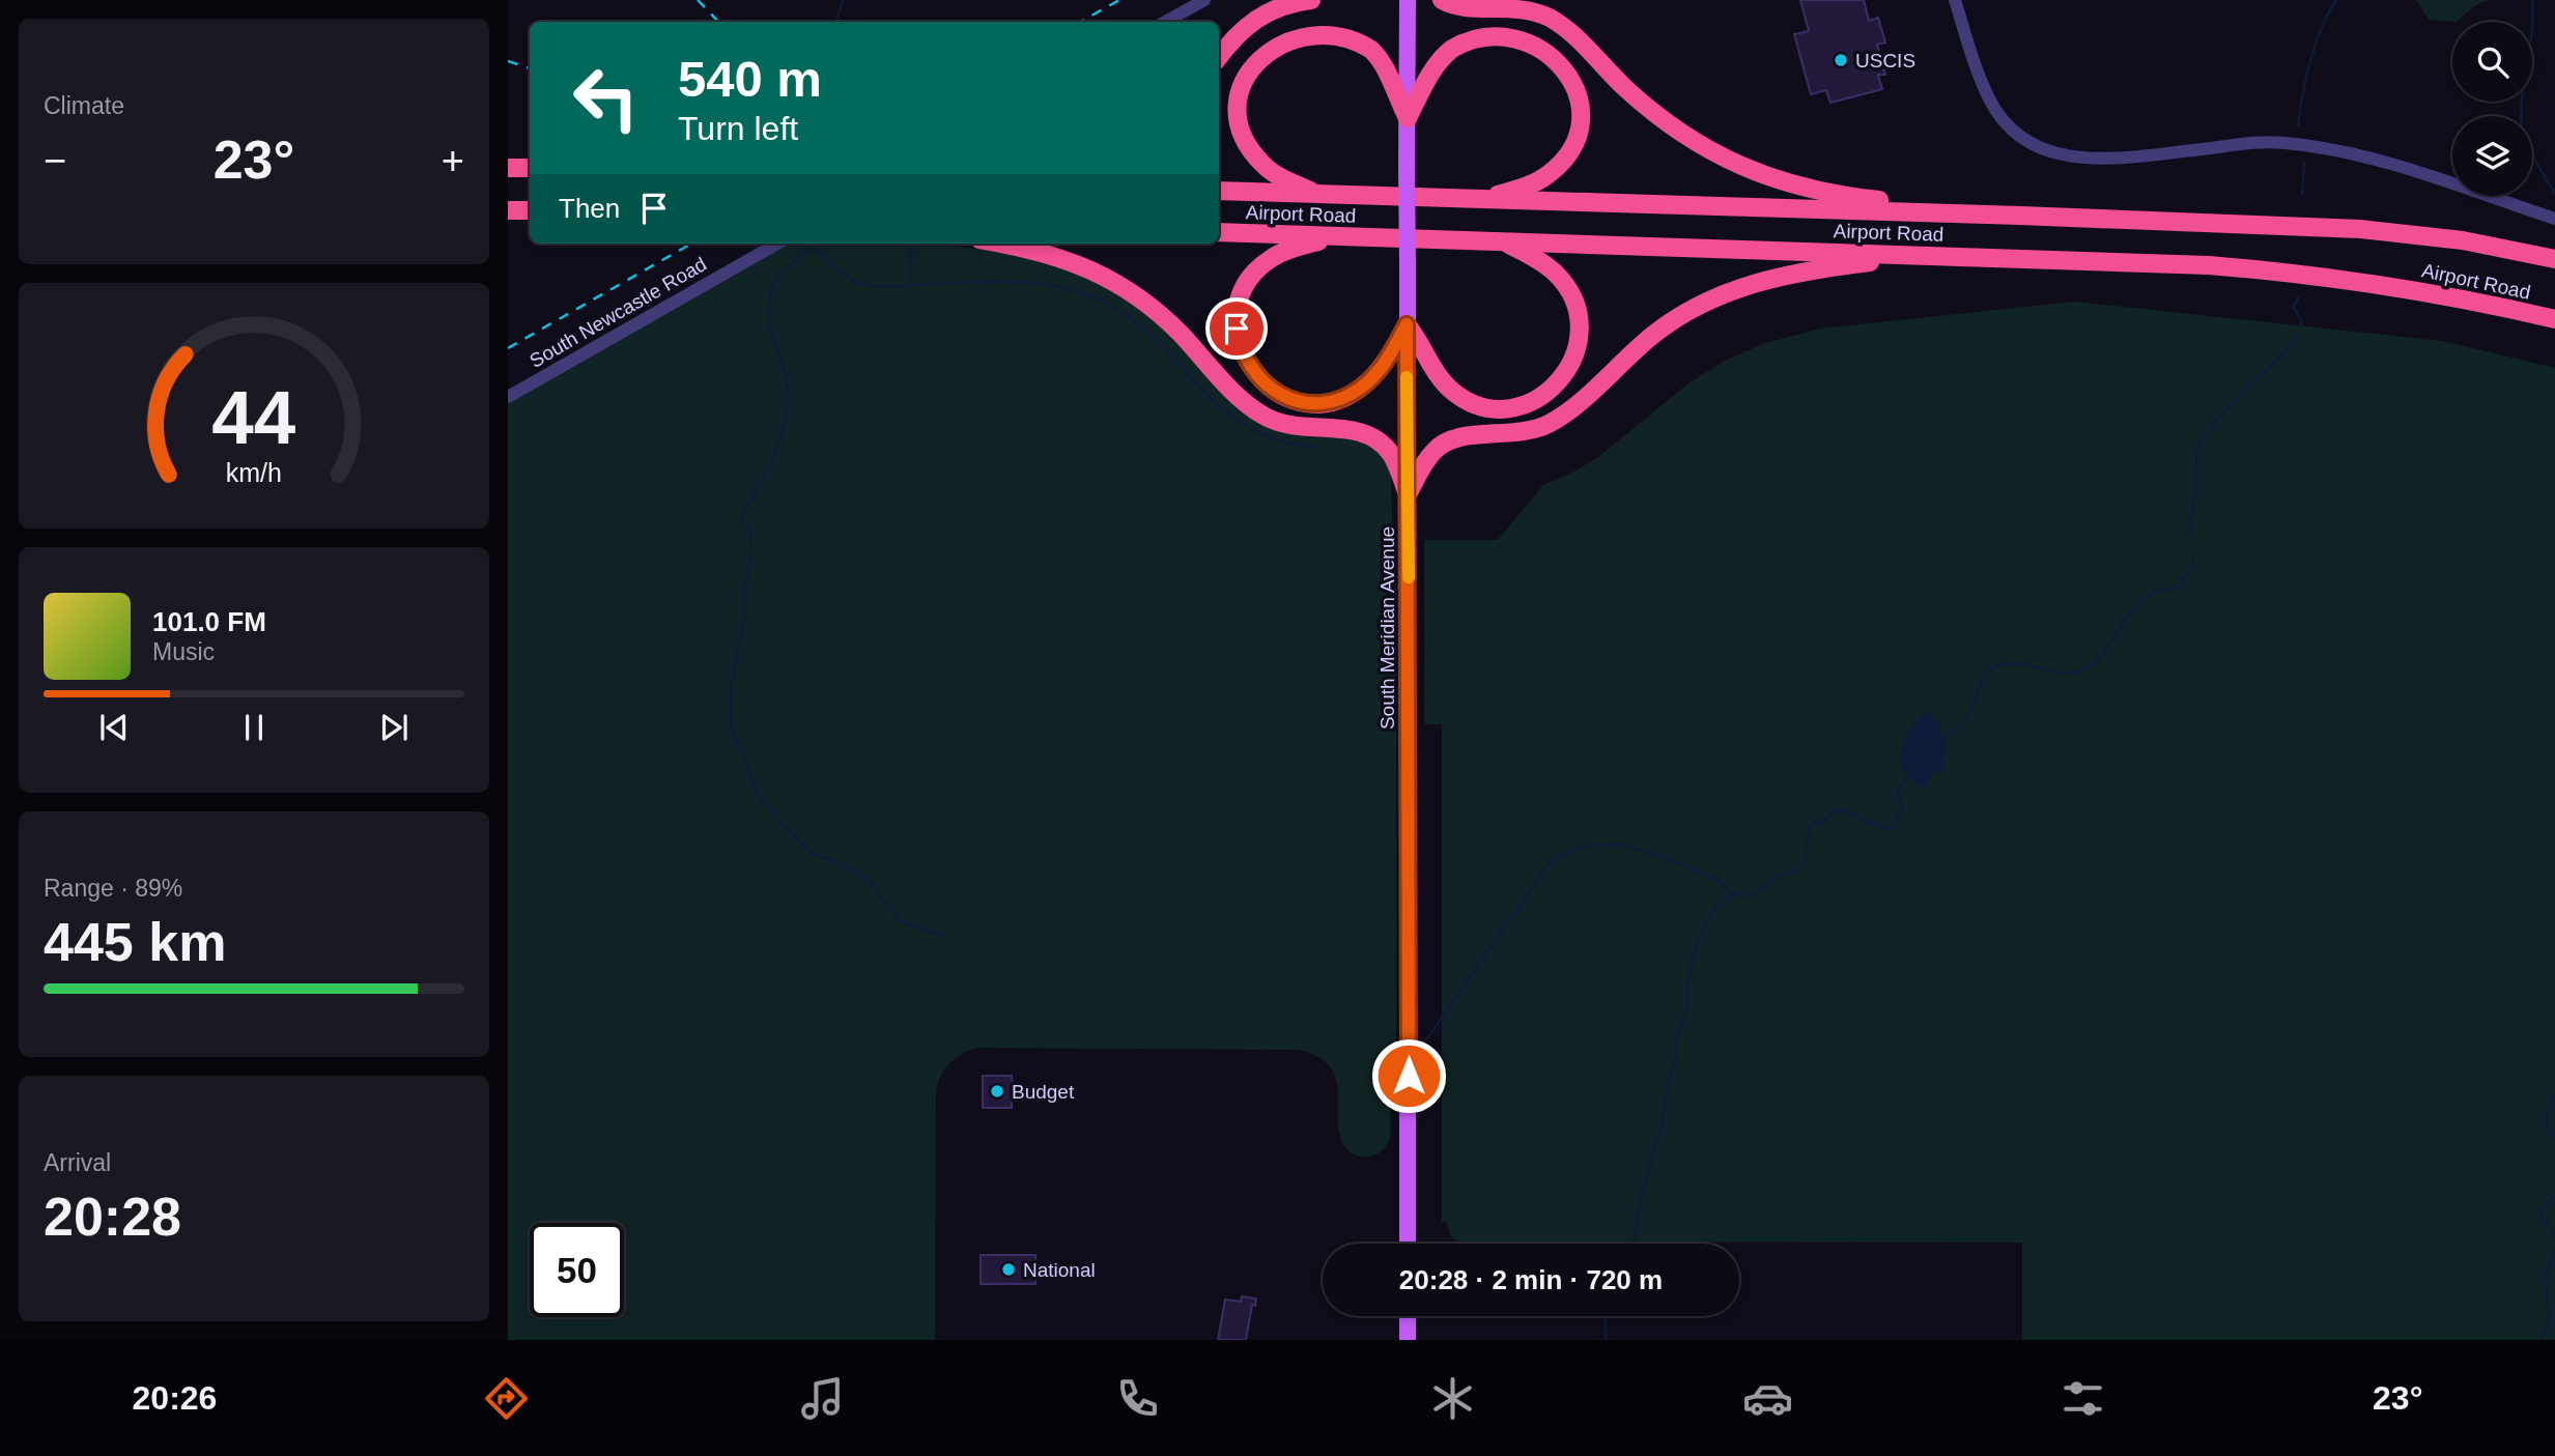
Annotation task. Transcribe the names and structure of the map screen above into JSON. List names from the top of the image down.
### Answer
{
  "streets": {
    "highway": ["Airport Road"],
    "main road": ["South Meridian Avenue"],
    "street": ["South Newcastle Road"]
  },
  "places": ["USCIS", "Budget", "National"],
  "page": {
    "tile": [
      "Climate",
      ["Range · 89%", "445 km"],
      ["Arrival", "20:28"]
    ],
    "turn": ["540 m", "Turn left"],
    "heat": ["−", "23°", "+"],
    "then": "Then",
    "song": ["101.0 FM", "Music"],
    "limit": "50",
    "trip": "20:28 · 2 min · 720 m",
    "tabs": ["20:26", "23°"],
    "gauge": ["44", "km/h"]
  }
}
